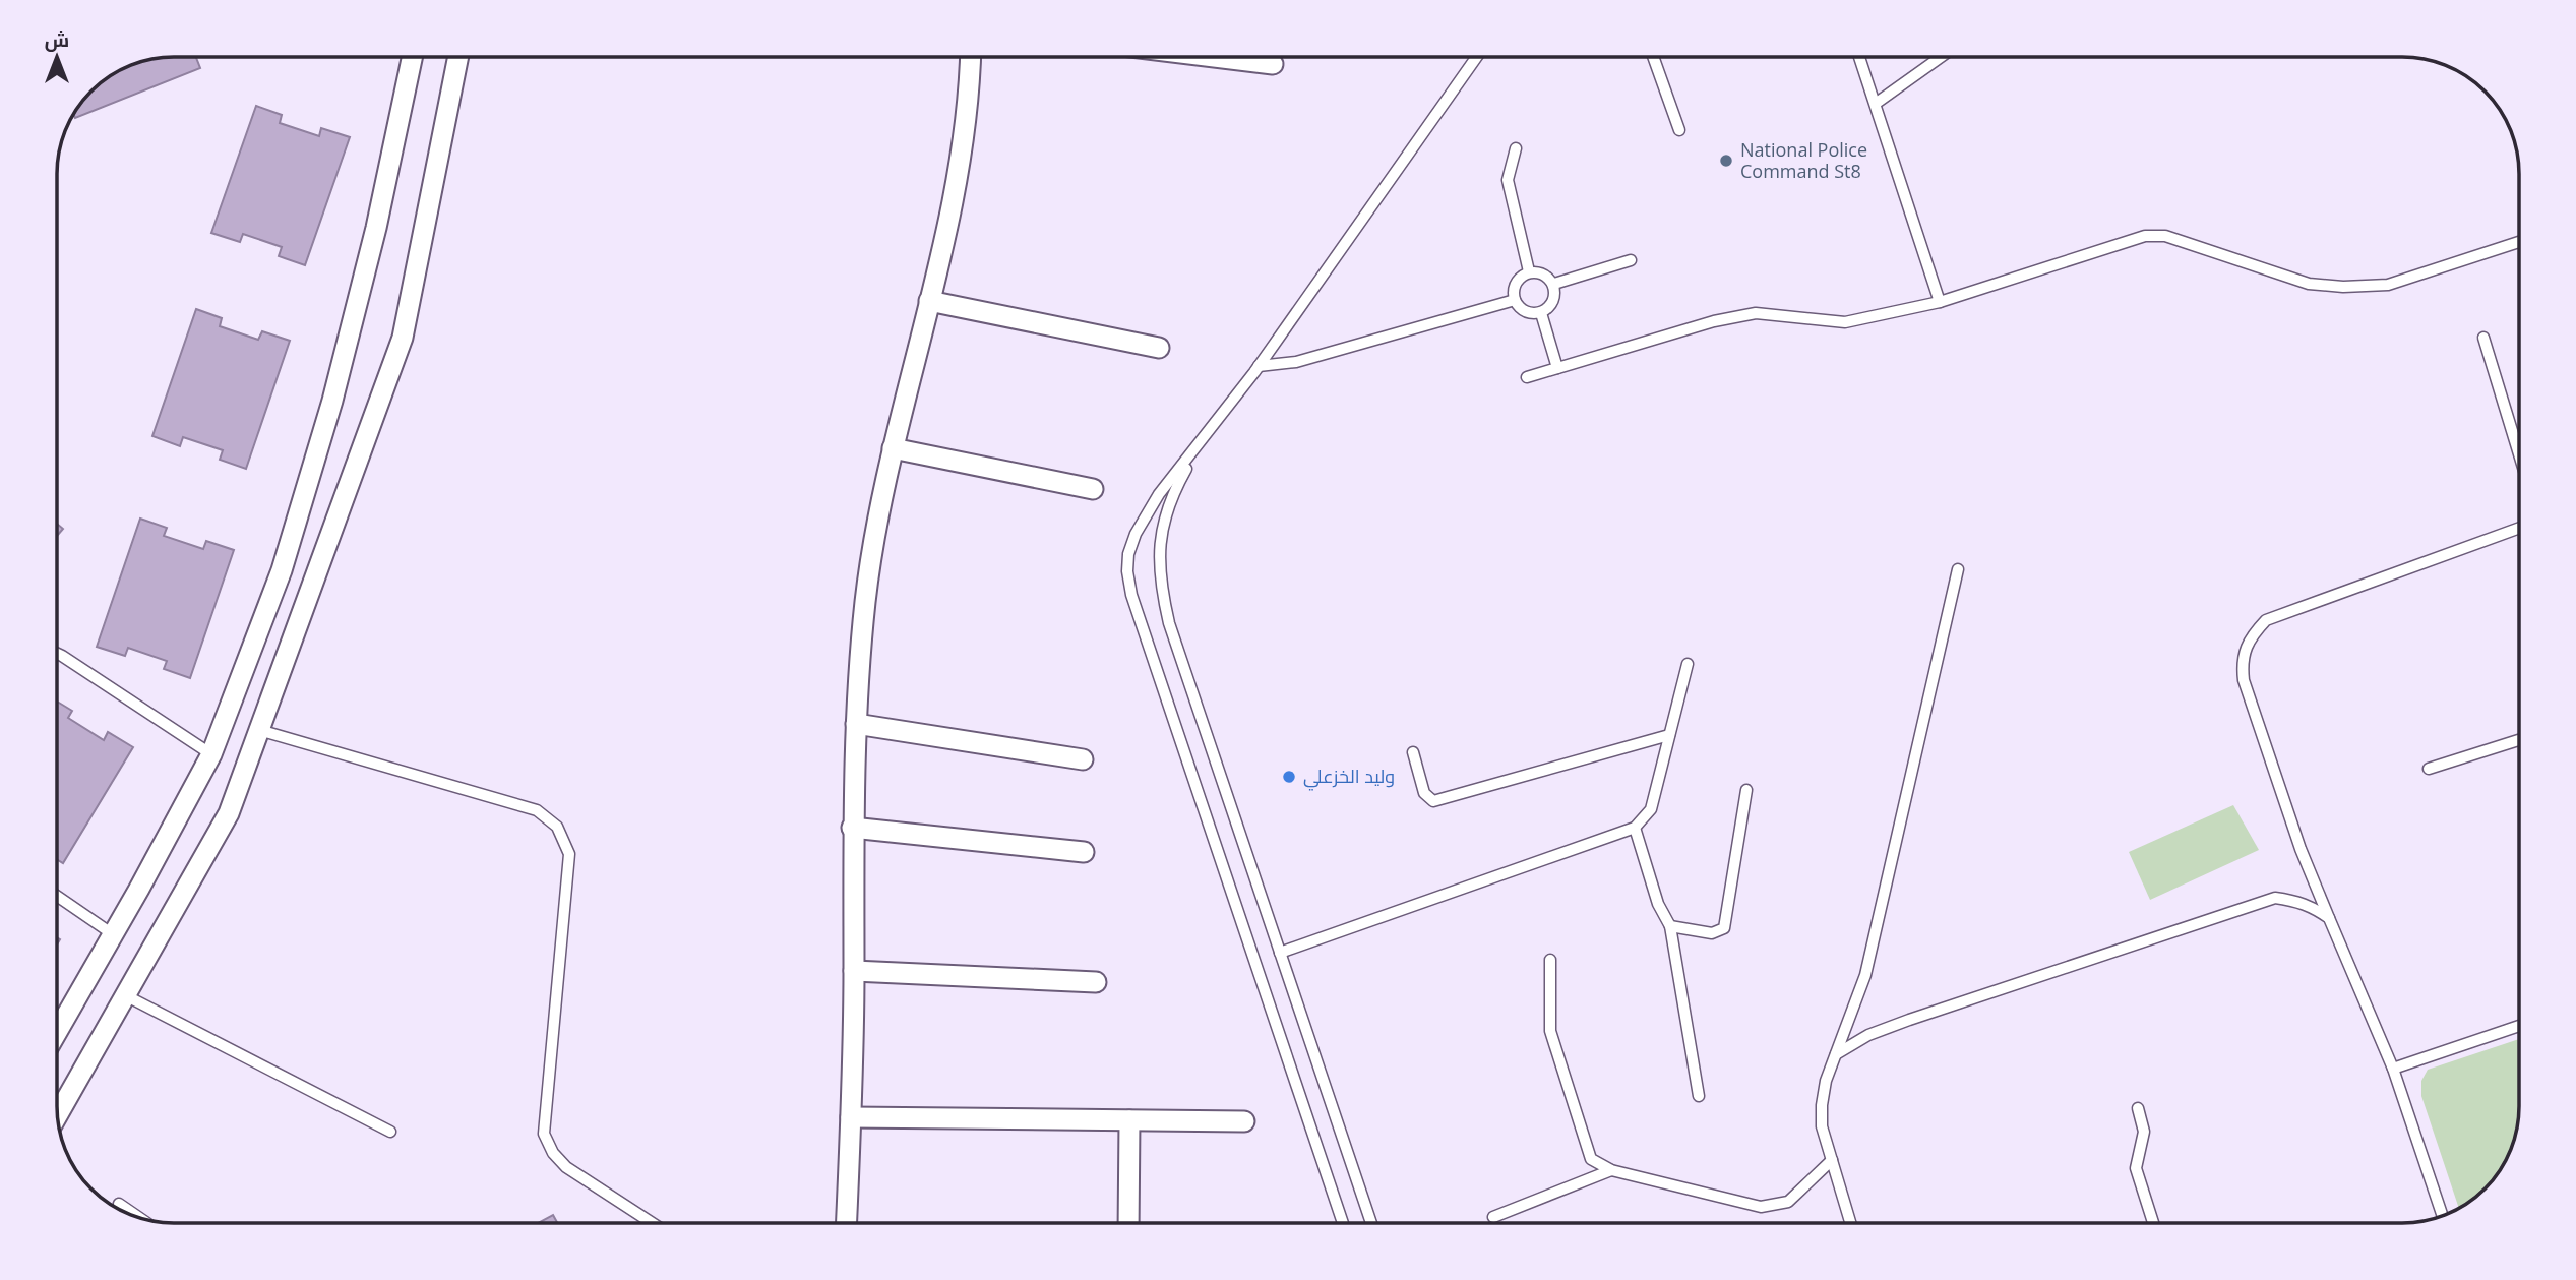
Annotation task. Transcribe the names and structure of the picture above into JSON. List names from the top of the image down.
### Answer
{
  "places": ["National Police Command St8", "وليد الخزعلي"],
  "north": "top"
}
